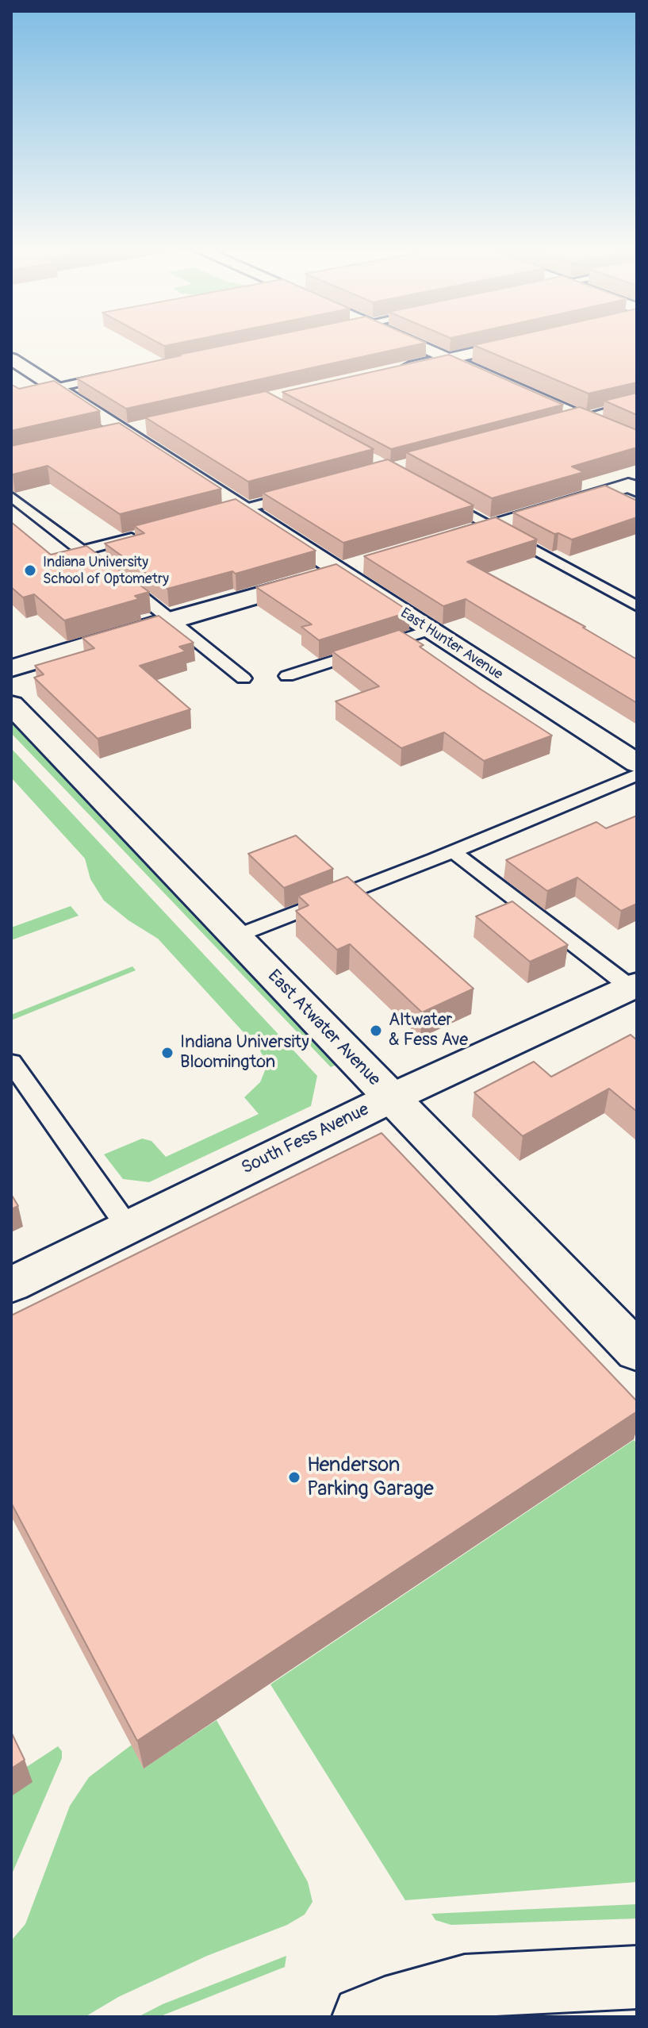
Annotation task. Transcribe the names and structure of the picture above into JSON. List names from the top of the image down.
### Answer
{
  "streets": {
    "street": ["East Hunter Avenue", "East Atwater Avenue", "South Fess Avenue"]
  },
  "crossings": [
    ["East Atwater Avenue", "South Fess Avenue"]
  ],
  "places": [
    "Indiana University School of Optometry",
    "Altwater & Fess Ave",
    "Indiana University Bloomington",
    "Henderson Parking Garage"
  ]
}
